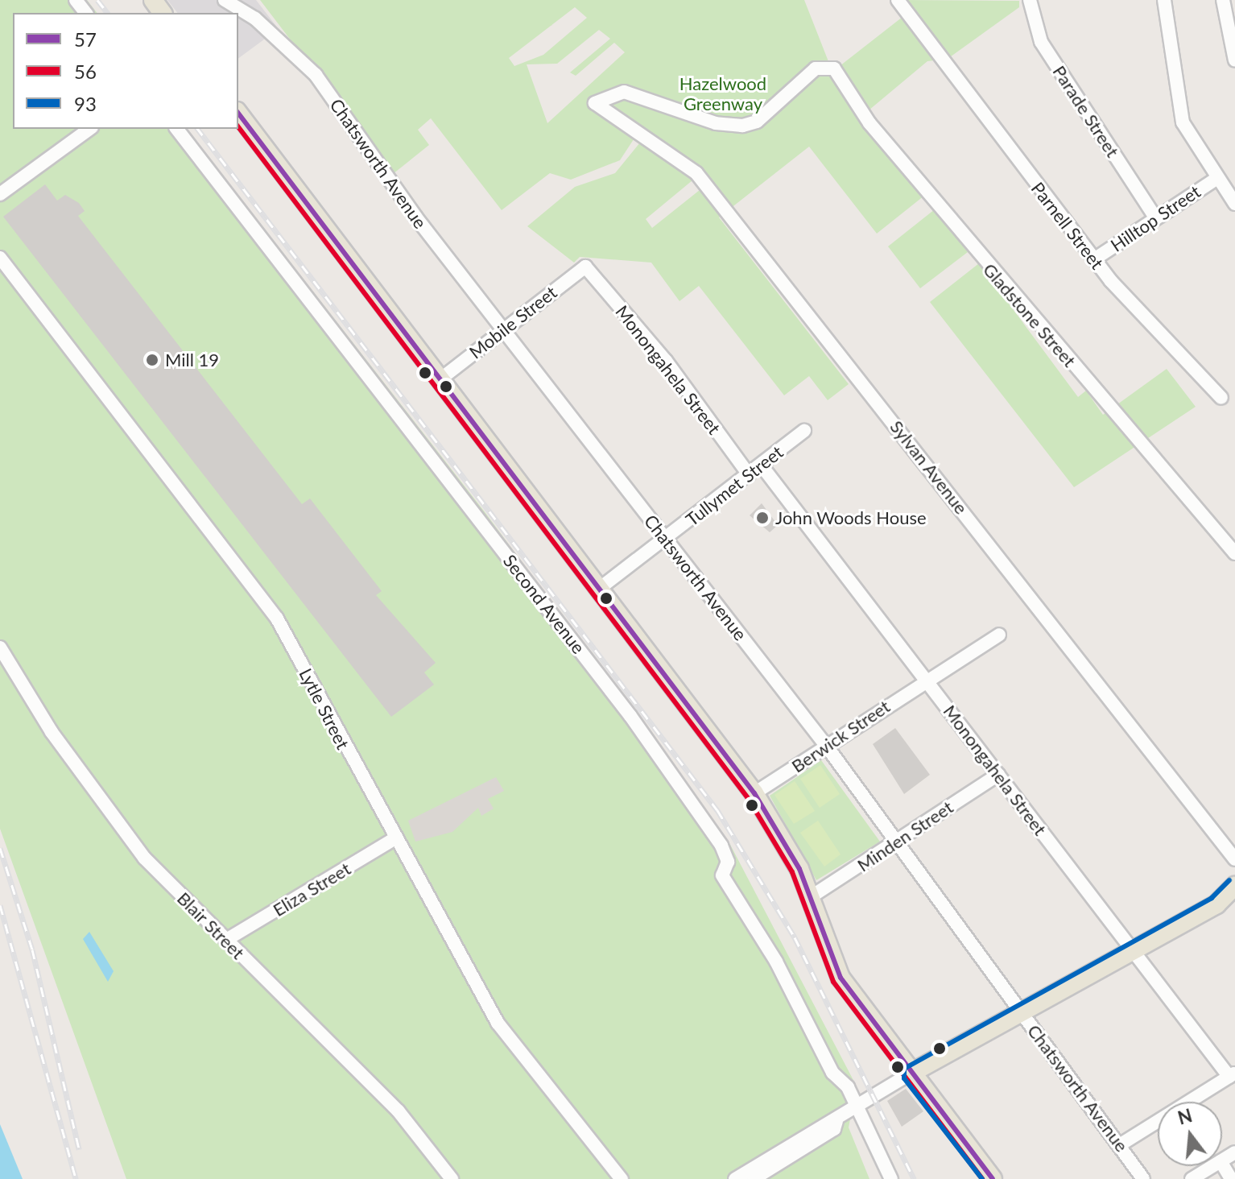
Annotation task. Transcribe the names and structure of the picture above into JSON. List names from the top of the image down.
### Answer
{
  "streets": {
    "street": [
      "Parade Street",
      "Chatsworth Avenue",
      "Hilltop Street",
      "Parnell Street",
      "Gladstone Street",
      "Mobile Street",
      "Monongahela Street",
      "Sylvan Avenue",
      "Tullymet Street",
      "Second Avenue",
      "Lytle Street",
      "Berwick Street",
      "Minden Street",
      "Eliza Street",
      "Blair Street"
    ]
  },
  "crossings": [
    ["Parade Street", "Hilltop Street"],
    ["Chatsworth Avenue", "Mobile Street"],
    ["Chatsworth Avenue", "Tullymet Street"],
    ["Chatsworth Avenue", "Berwick Street"],
    ["Chatsworth Avenue", "Minden Street"],
    ["Hilltop Street", "Parnell Street"],
    ["Gladstone Street", "Sylvan Avenue"],
    ["Mobile Street", "Monongahela Street"],
    ["Monongahela Street", "Tullymet Street"],
    ["Monongahela Street", "Berwick Street"],
    ["Monongahela Street", "Minden Street"],
    ["Lytle Street", "Eliza Street"],
    ["Eliza Street", "Blair Street"]
  ],
  "parks": ["Hazelwood Greenway"],
  "places": ["Mill 19", "John Woods House"],
  "lines": ["transit line 57", "transit line 56", "transit line 93"],
  "legend": ["57", "56", "93"],
  "north": "top"
}
